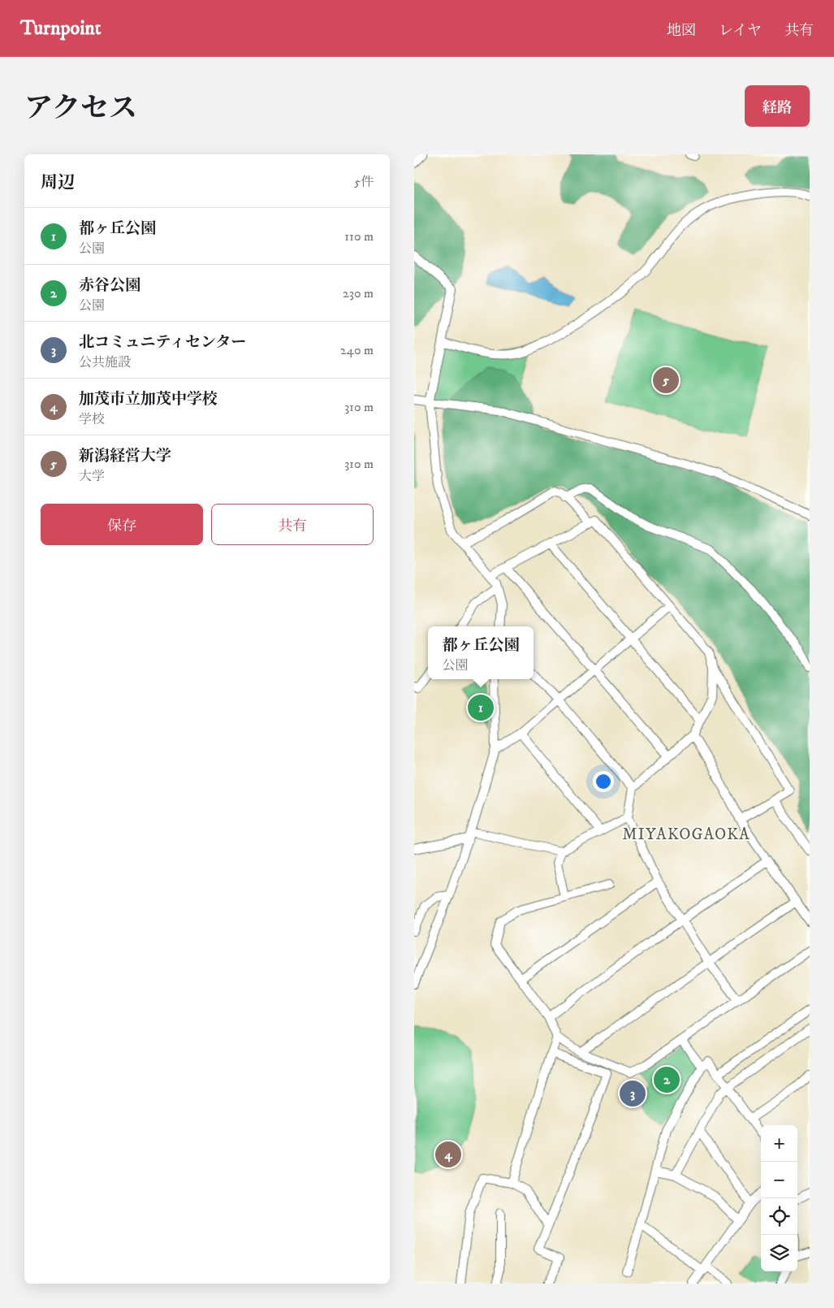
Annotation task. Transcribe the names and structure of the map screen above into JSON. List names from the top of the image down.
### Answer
{
  "districts": ["MIYAKOGAOKA"],
  "page": {
    "header": "Turnpoint",
    "nav": ["地図", "レイヤ", "共有"],
    "title": "アクセス",
    "buttons": [
      "経路",
      ["保存", "共有"]
    ],
    "heading": ["周辺", "5件"],
    "list": [
      {
        "mark": "1",
        "name": "都ヶ丘公園",
        "note": "公園",
        "value": "110 m"
      },
      {
        "mark": "2",
        "name": "赤谷公園",
        "note": "公園",
        "value": "230 m"
      },
      {
        "mark": "3",
        "name": "北コミュニティセンター",
        "note": "公共施設",
        "value": "240 m"
      },
      {
        "mark": "4",
        "name": "加茂市立加茂中学校",
        "note": "学校",
        "value": "310 m"
      },
      {
        "mark": "5",
        "name": "新潟経営大学",
        "note": "大学",
        "value": "310 m"
      }
    ],
    "pins": [
      "5",
      "1",
      "2",
      "3",
      "4"
    ],
    "popup": ["都ヶ丘公園", "公園"],
    "map_buttons": ["+", "−"]
  }
}
